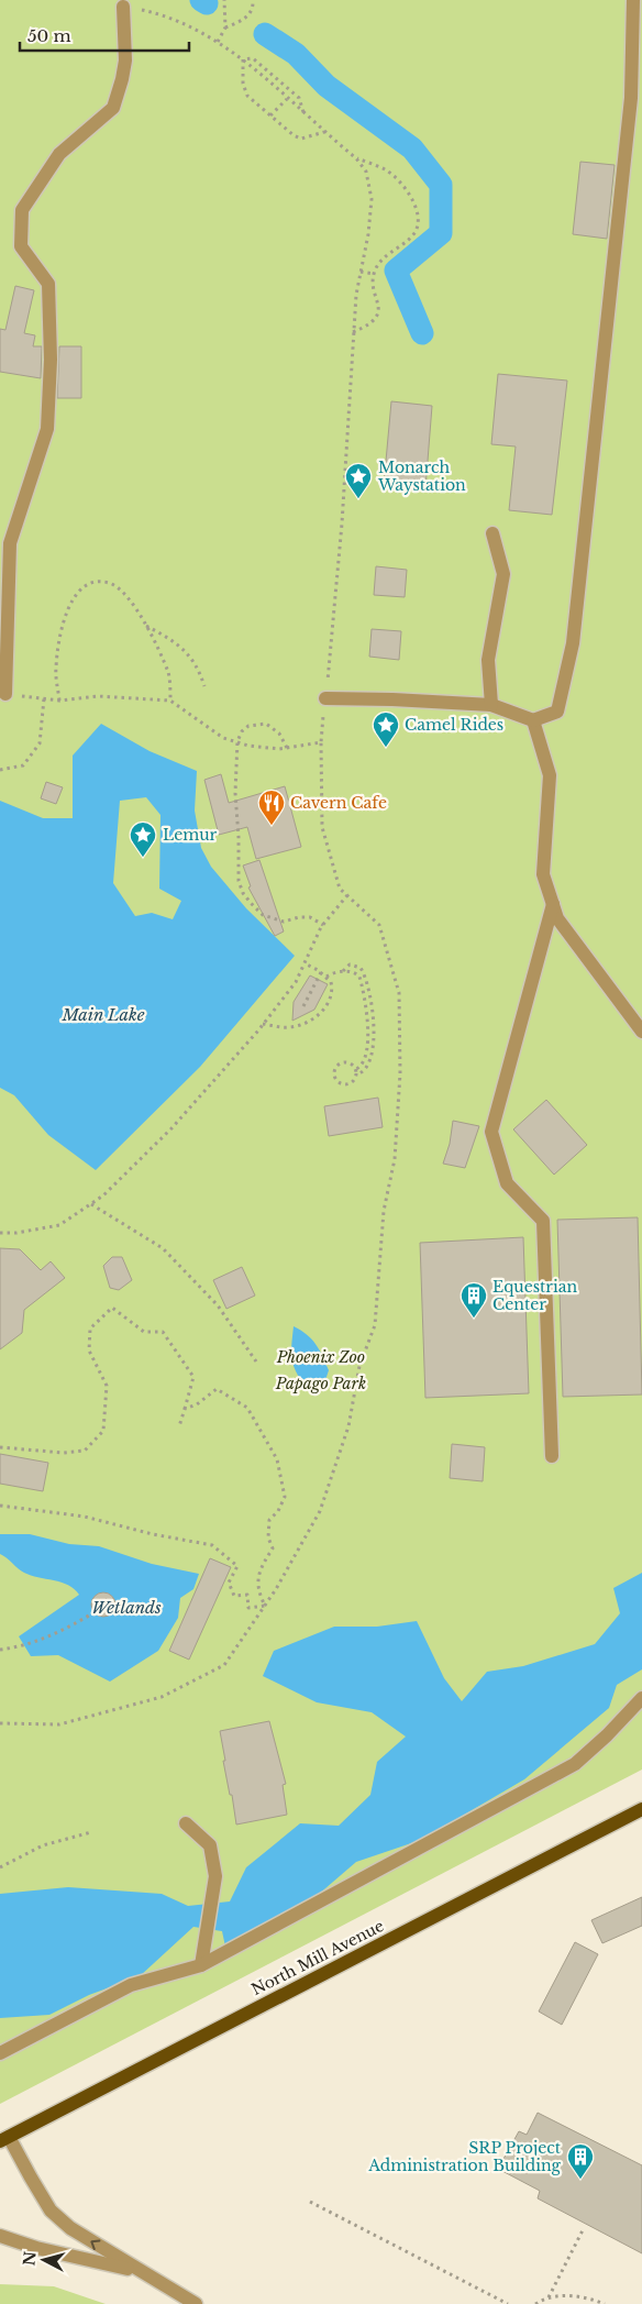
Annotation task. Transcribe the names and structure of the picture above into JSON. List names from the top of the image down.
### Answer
{
  "streets": {
    "main road": ["North Mill Avenue"]
  },
  "water": ["Main Lake", "Wetlands"],
  "parks": ["Phoenix Zoo", "Papago Park"],
  "places": {
    "place": ["Monarch Waystation", "Camel Rides", "Lemur"],
    "restaurant": ["Cavern Cafe"],
    "building": ["Equestrian Center", "SRP Project Administration Building"]
  },
  "scale_bar": "50 m",
  "north": "left"
}
